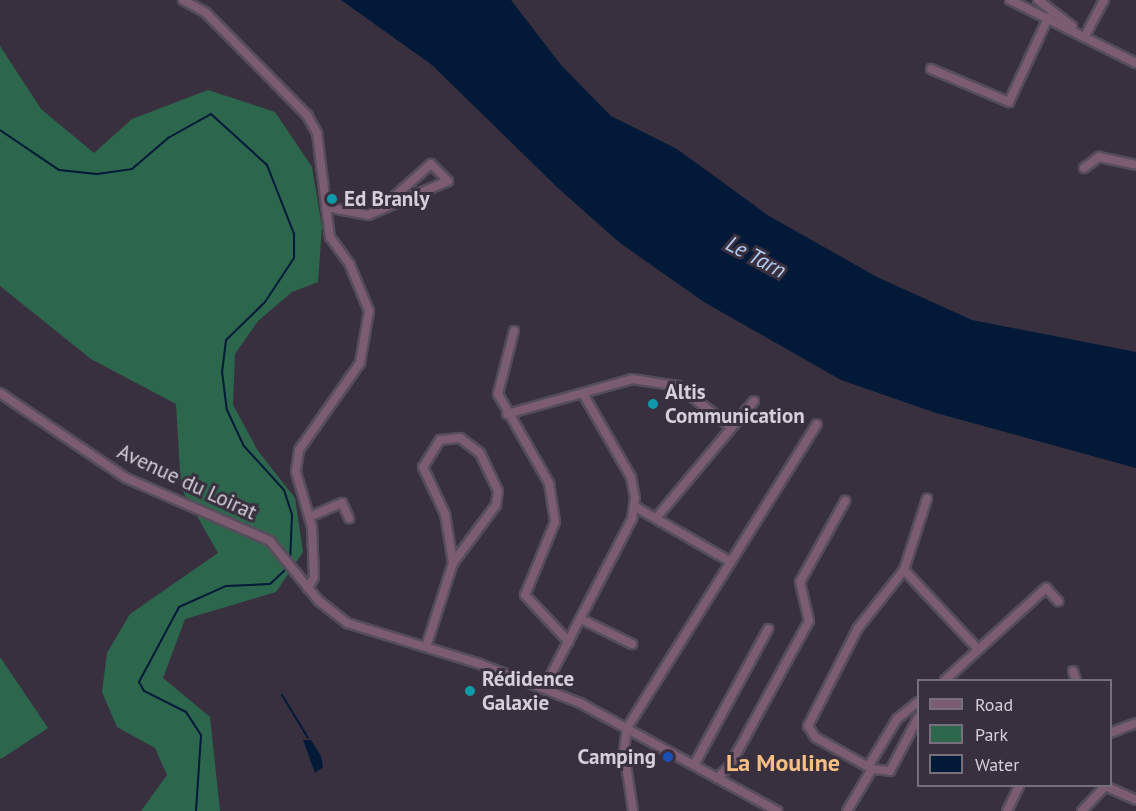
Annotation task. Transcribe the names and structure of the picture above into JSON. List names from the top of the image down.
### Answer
{
  "streets": {
    "street": ["Avenue du Loirat"]
  },
  "districts": ["La Mouline"],
  "water": ["Le Tarn"],
  "places": [
    "Ed Branly",
    "Altis Communication",
    "Rédidence Galaxie",
    "Camping"
  ],
  "legend": ["Road", "Park", "Water"]
}
